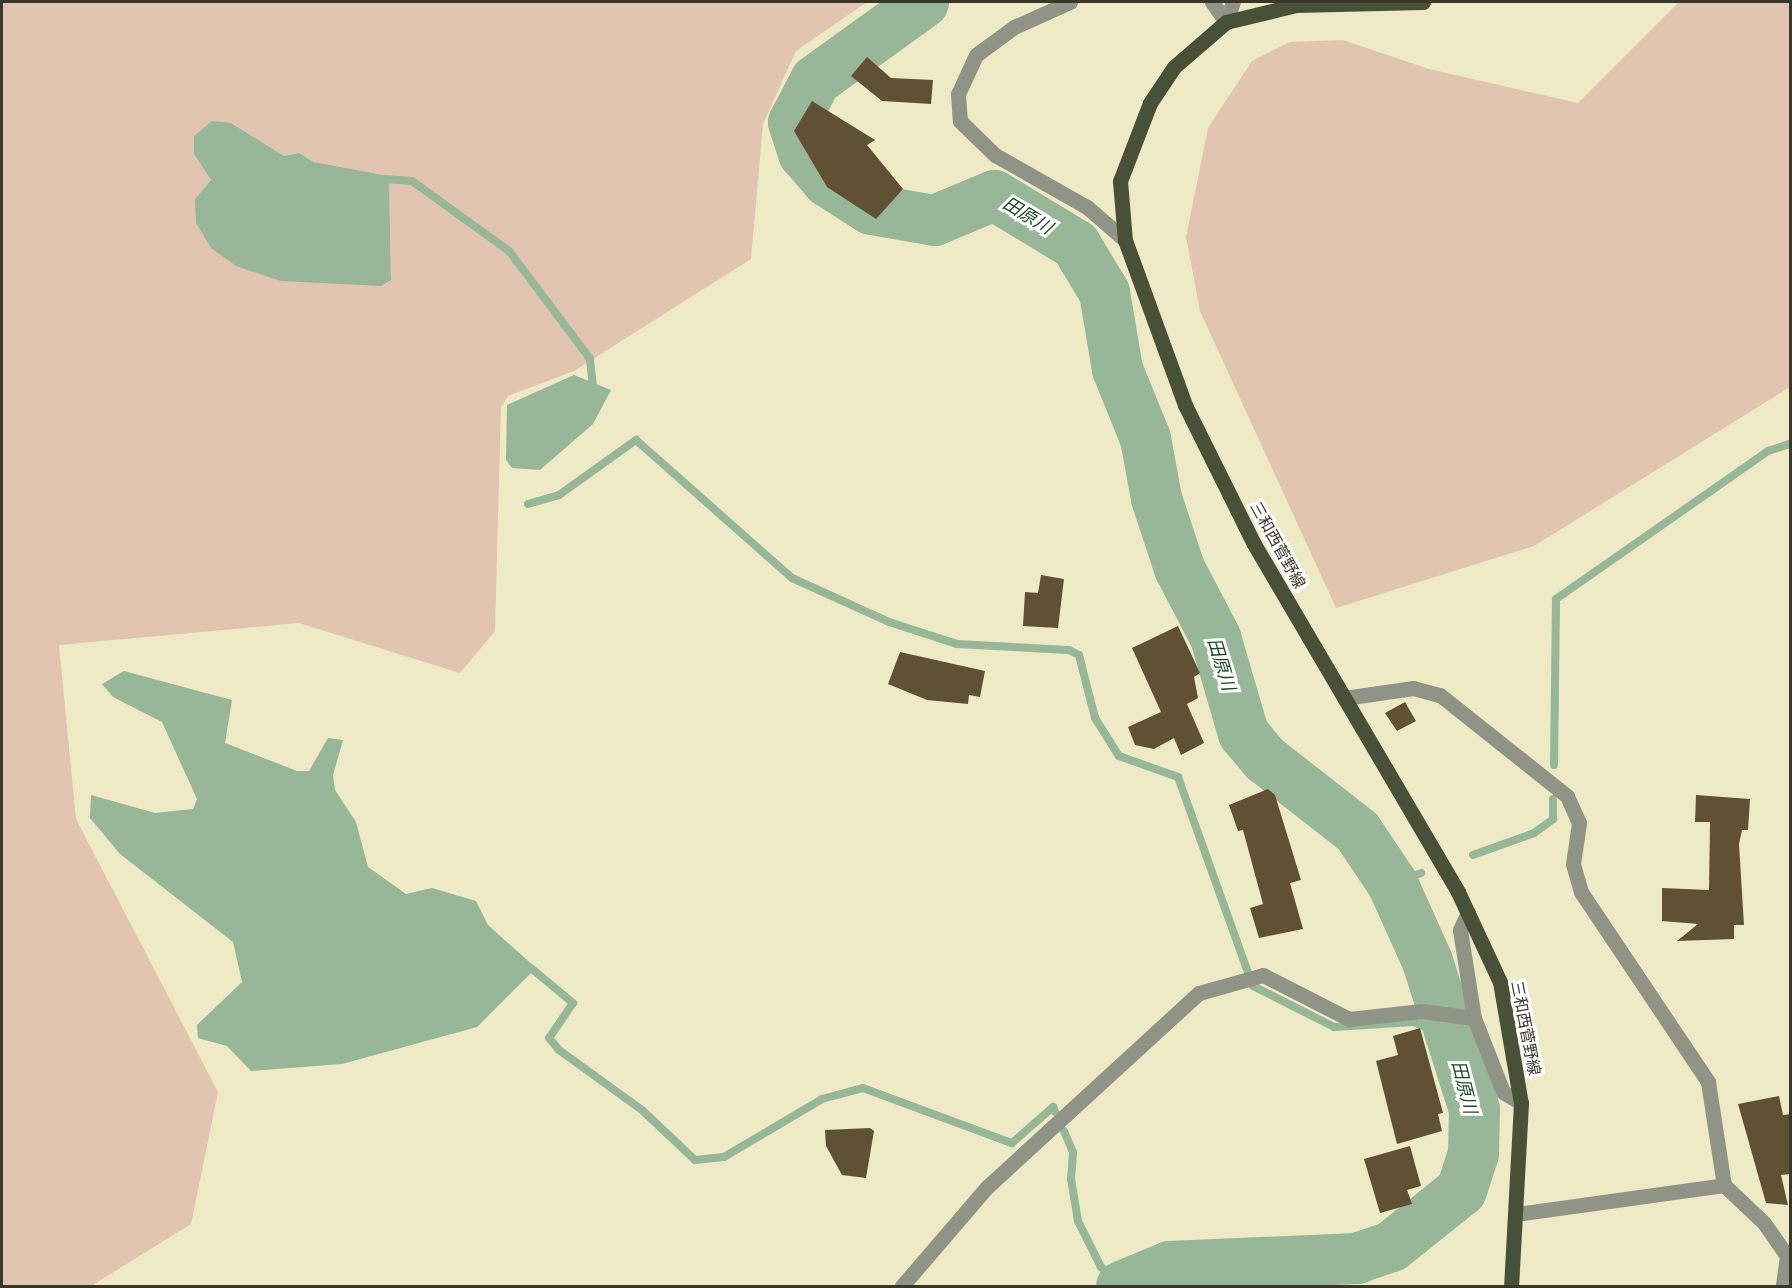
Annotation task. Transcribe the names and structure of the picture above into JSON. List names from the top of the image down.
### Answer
{
  "streets": {
    "main road": ["三和西菅野線"]
  },
  "water": ["田原川"]
}
